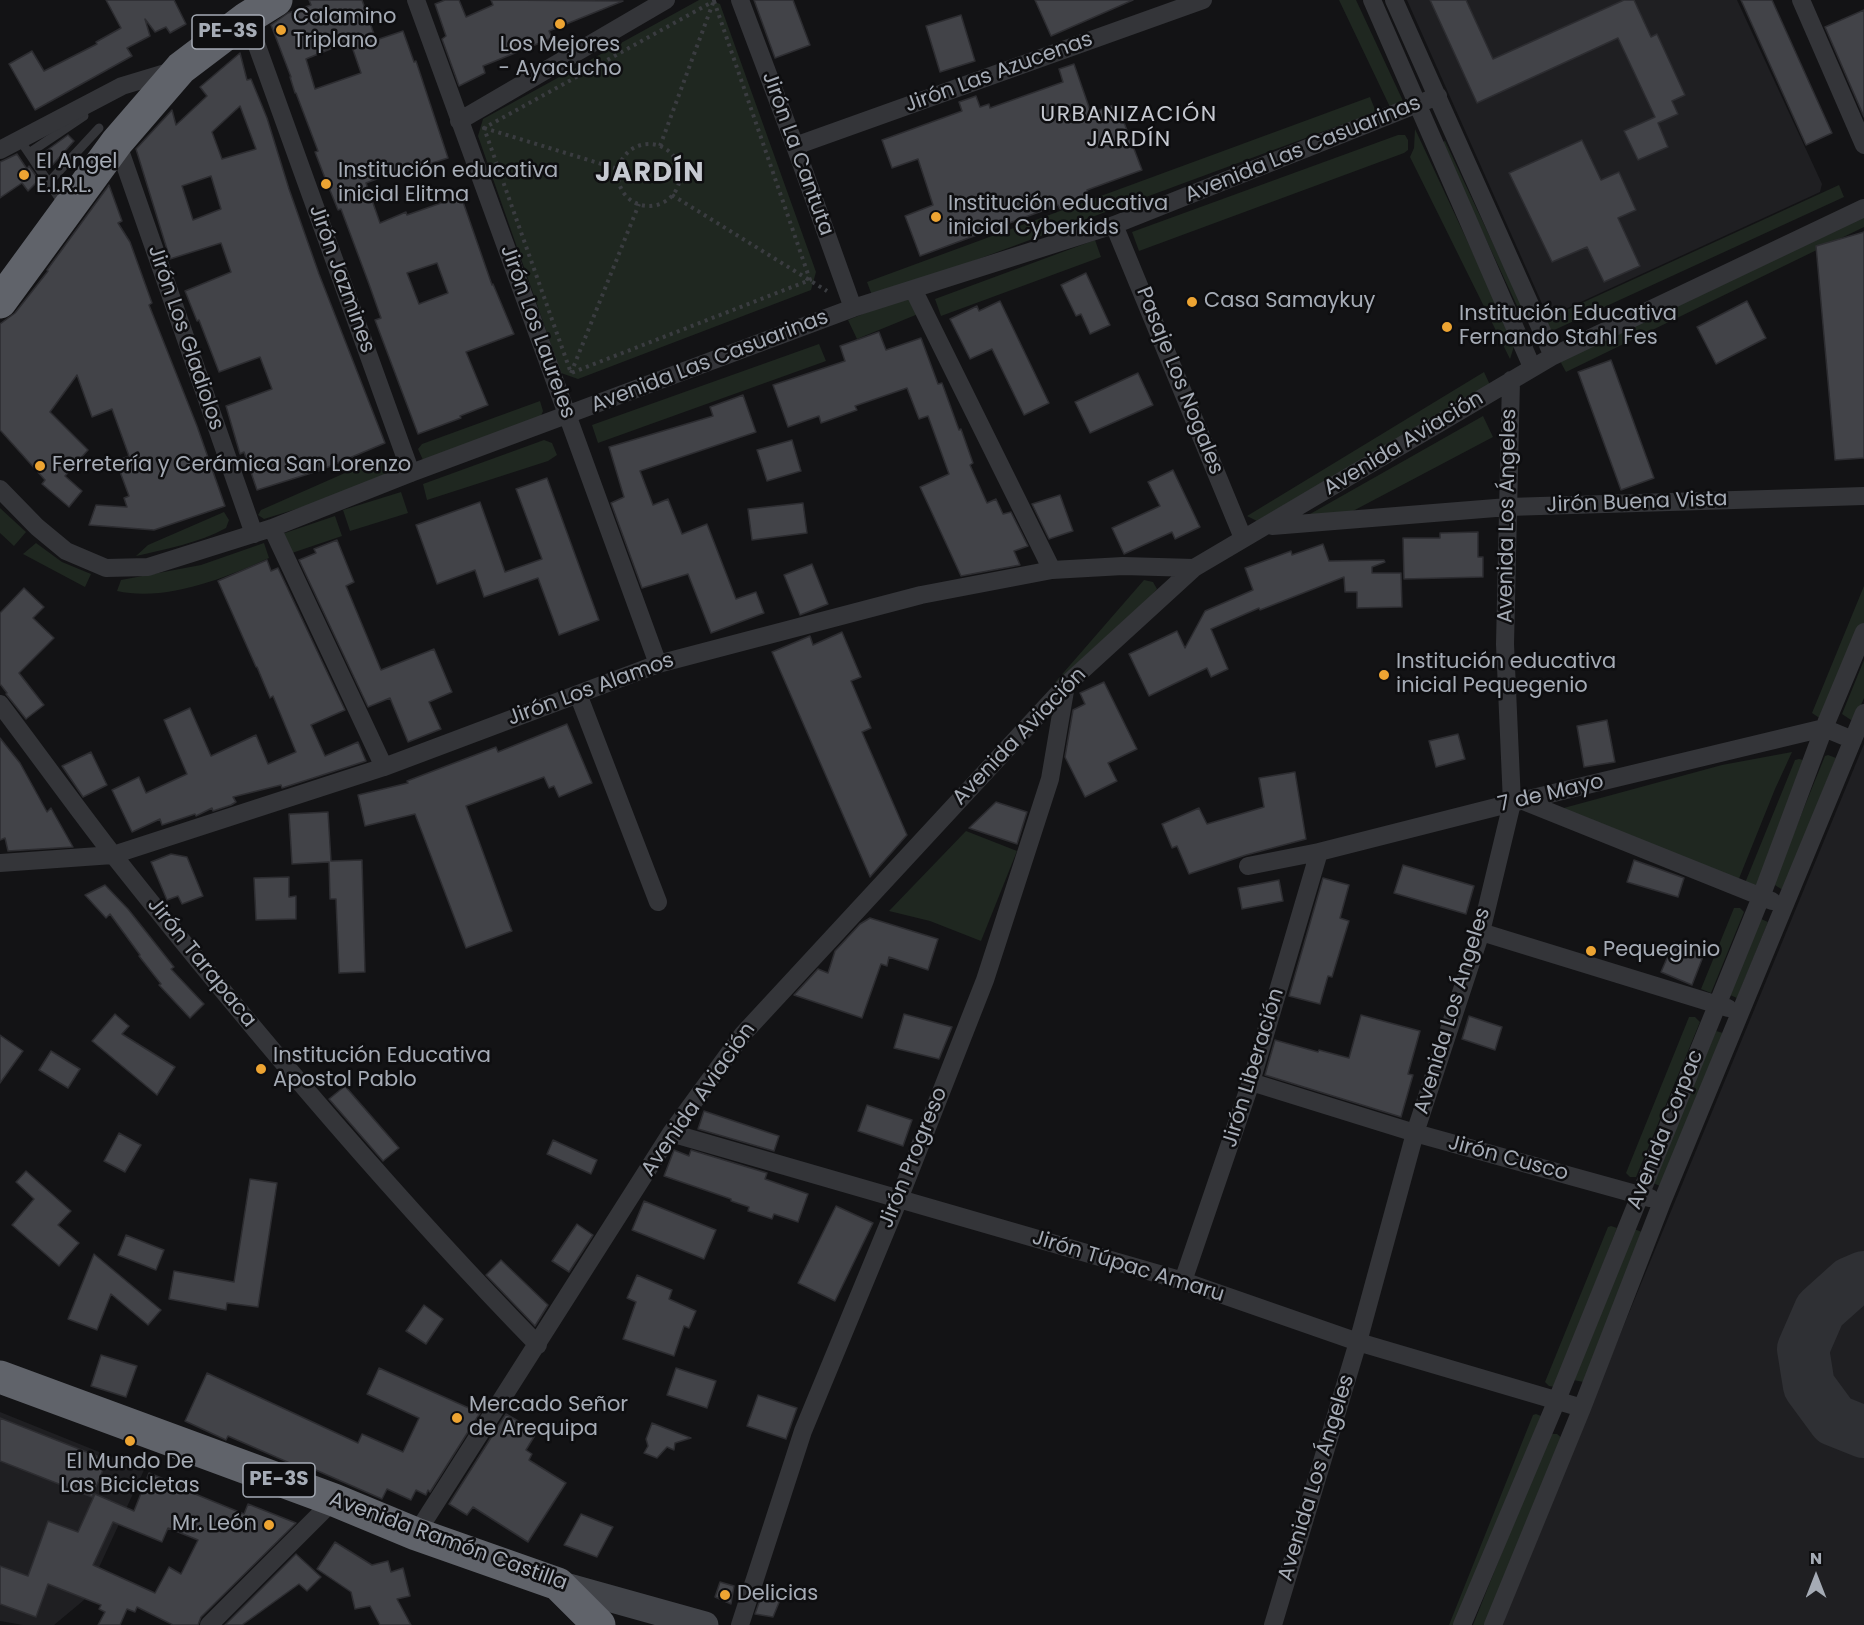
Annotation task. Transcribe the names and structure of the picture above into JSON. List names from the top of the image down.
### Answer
{
  "streets": {
    "highway": ["PE-3S", "Avenida Ramón Castilla"],
    "street": [
      "Jirón Las Azucenas",
      "Avenida Las Casuarinas",
      "Jirón La Cantuta",
      "Jirón Jazmines",
      "Jirón Los Laureles",
      "Jirón Los Gladiolos",
      "Pasaje Los Nogales",
      "Avenida Aviación",
      "Jirón Buena Vista",
      "Avenida Los Ángeles",
      "Jirón Los Alamos",
      "7 de Mayo",
      "Jirón Tarapaca",
      "Jirón Liberación",
      "Avenida Corpac",
      "Jirón Progreso",
      "Jirón Cusco",
      "Jirón Túpac Amaru"
    ]
  },
  "crossings": [
    ["PE-3S", "Jirón Jazmines"],
    ["PE-3S", "Jirón Los Gladiolos"],
    ["PE-3S", "Avenida Ramón Castilla"],
    ["Jirón Las Azucenas", "Jirón La Cantuta"],
    ["Avenida Las Casuarinas", "Jirón La Cantuta"],
    ["Avenida Las Casuarinas", "Jirón Jazmines"],
    ["Avenida Las Casuarinas", "Jirón Los Laureles"],
    ["Avenida Las Casuarinas", "Jirón Los Gladiolos"],
    ["Avenida Las Casuarinas", "Pasaje Los Nogales"],
    ["Jirón Los Laureles", "Jirón Los Alamos"],
    ["Pasaje Los Nogales", "Avenida Aviación"],
    ["Avenida Aviación", "Jirón Buena Vista"],
    ["Avenida Aviación", "Avenida Los Ángeles"],
    ["Avenida Aviación", "Jirón Los Alamos"],
    ["Avenida Aviación", "Jirón Tarapaca"],
    ["Avenida Aviación", "Jirón Progreso"],
    ["Avenida Aviación", "Jirón Túpac Amaru"],
    ["Avenida Aviación", "Avenida Ramón Castilla"],
    ["Jirón Buena Vista", "Avenida Los Ángeles"],
    ["Avenida Los Ángeles", "7 de Mayo"],
    ["Avenida Los Ángeles", "Jirón Cusco"],
    ["Avenida Los Ángeles", "Jirón Túpac Amaru"],
    ["Jirón Los Alamos", "Jirón Tarapaca"],
    ["7 de Mayo", "Jirón Liberación"],
    ["7 de Mayo", "Avenida Corpac"],
    ["Jirón Liberación", "Jirón Cusco"],
    ["Jirón Liberación", "Jirón Túpac Amaru"],
    ["Avenida Corpac", "Jirón Cusco"],
    ["Avenida Corpac", "Jirón Túpac Amaru"],
    ["Jirón Progreso", "Jirón Túpac Amaru"]
  ],
  "districts": ["URBANIZACIÓN JARDÍN", "JARDÍN"],
  "places": [
    "Los Mejores - Ayacucho",
    "Calamino Triplano",
    "El Angel E.I.R.L.",
    "Institución educativa inicial Elitma",
    "Institución educativa inicial Cyberkids",
    "Casa Samaykuy",
    "Institución Educativa Fernando Stahl Fes",
    "Ferretería y Cerámica San Lorenzo",
    "Institución educativa inicial Pequegenio",
    "Pequeginio",
    "Institución Educativa Apostol Pablo",
    "Mercado Señor de Arequipa",
    "El Mundo De Las Bicicletas",
    "Mr. León",
    "Delicias"
  ],
  "north": "top"
}
